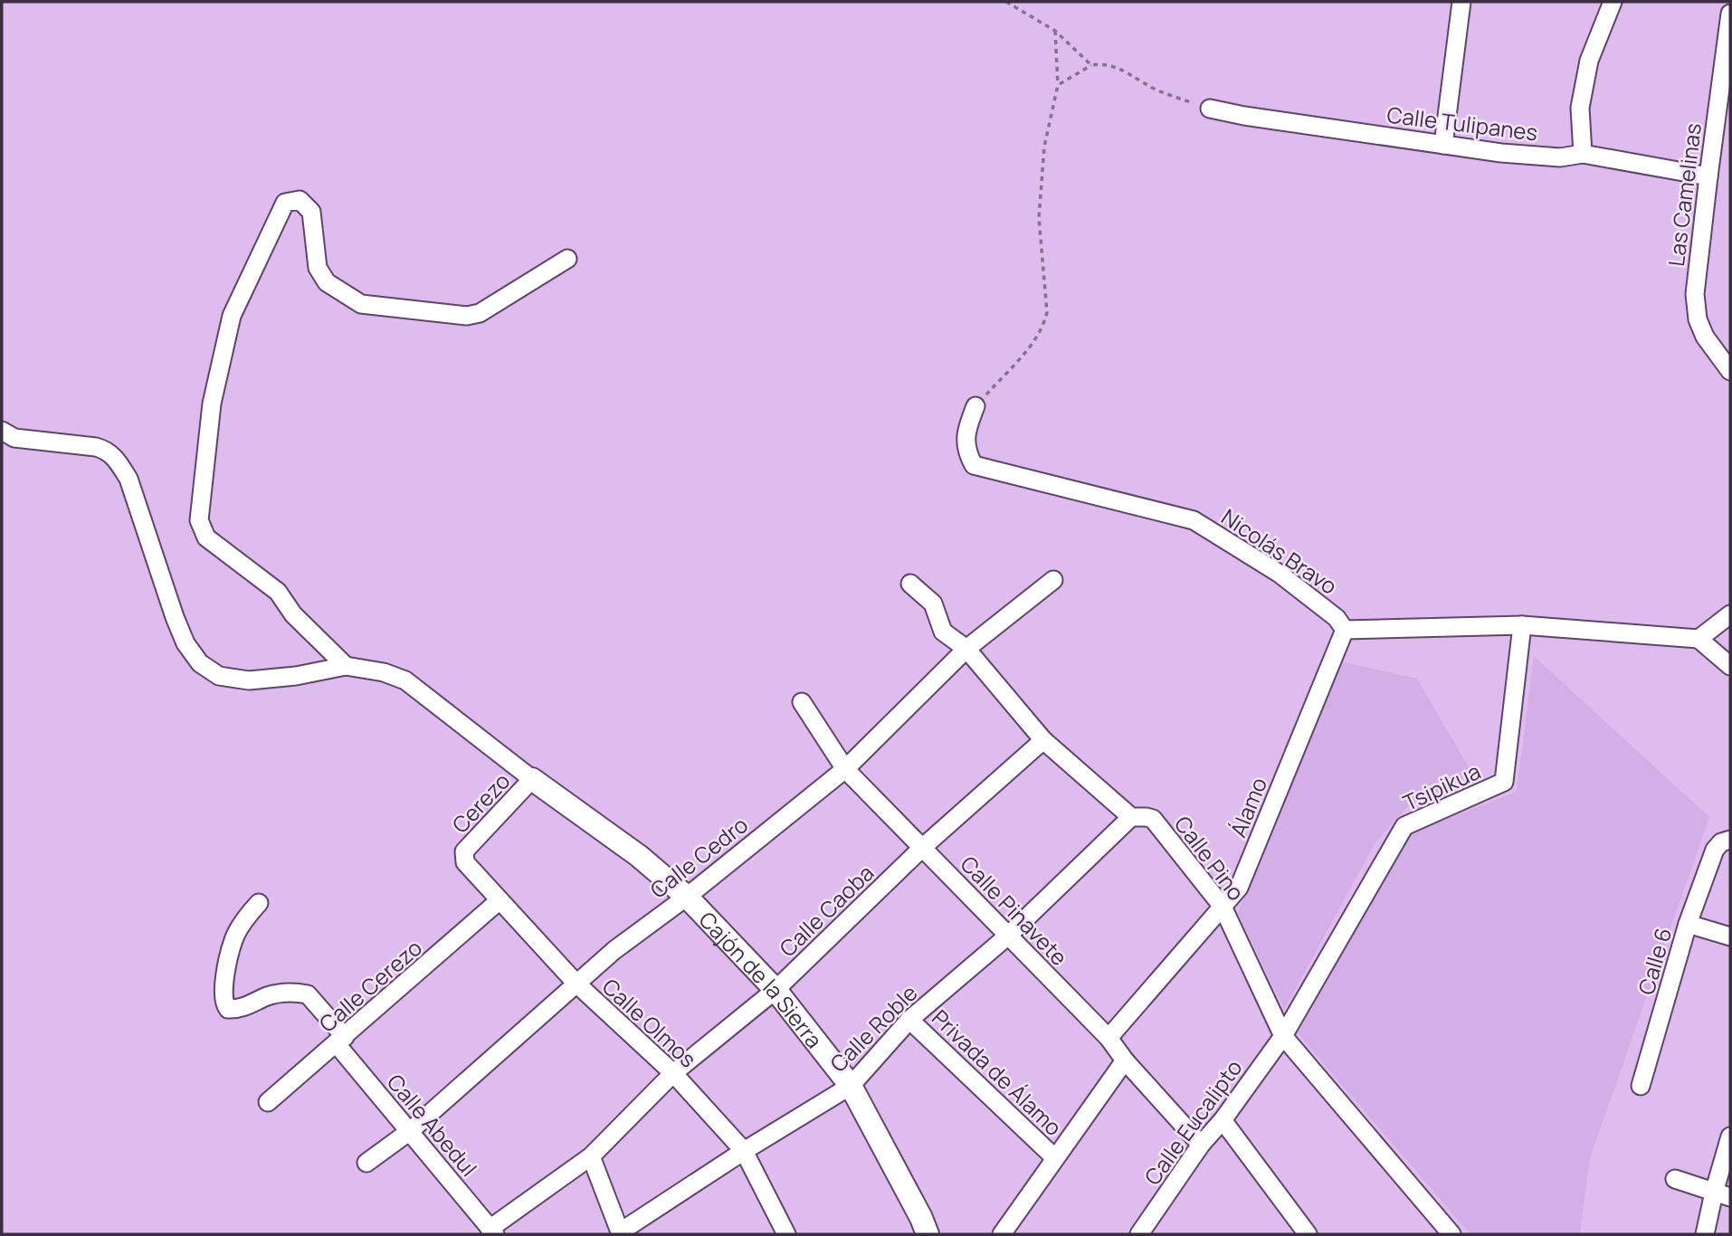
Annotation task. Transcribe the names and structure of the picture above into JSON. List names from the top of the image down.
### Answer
{
  "streets": {
    "street": [
      "Calle Tulipanes",
      "Las Camelinas",
      "Nicolás Bravo",
      "Tsipikua",
      "Cerezo",
      "Álamo",
      "Calle Cedro",
      "Calle Pino",
      "Calle Caoba",
      "Calle Pinavete",
      "Calle 6",
      "Cajón de la Sierra",
      "Calle Cerezo",
      "Calle Olmos",
      "Calle Roble",
      "Privada de Álamo",
      "Calle Eucalipto",
      "Calle Abedul"
    ]
  },
  "crossings": [
    ["Calle Tulipanes", "Las Camelinas"],
    ["Nicolás Bravo", "Álamo"],
    ["Tsipikua", "Calle Pino"],
    ["Tsipikua", "Calle Eucalipto"],
    ["Cerezo", "Cajón de la Sierra"],
    ["Cerezo", "Calle Olmos"],
    ["Álamo", "Calle Pino"],
    ["Álamo", "Calle Pinavete"],
    ["Calle Cedro", "Calle Pino"],
    ["Calle Cedro", "Calle Pinavete"],
    ["Calle Cedro", "Cajón de la Sierra"],
    ["Calle Cedro", "Calle Olmos"],
    ["Calle Cedro", "Calle Abedul"],
    ["Calle Pino", "Calle Caoba"],
    ["Calle Pino", "Calle Roble"],
    ["Calle Pino", "Calle Eucalipto"],
    ["Calle Caoba", "Calle Pinavete"],
    ["Calle Caoba", "Cajón de la Sierra"],
    ["Calle Caoba", "Calle Olmos"],
    ["Calle Caoba", "Calle Abedul"],
    ["Calle Pinavete", "Calle Roble"],
    ["Calle Pinavete", "Calle Eucalipto"],
    ["Cajón de la Sierra", "Calle Roble"],
    ["Calle Cerezo", "Calle Olmos"],
    ["Calle Cerezo", "Calle Abedul"],
    ["Calle Olmos", "Calle Roble"],
    ["Calle Roble", "Privada de Álamo"]
  ]
}
